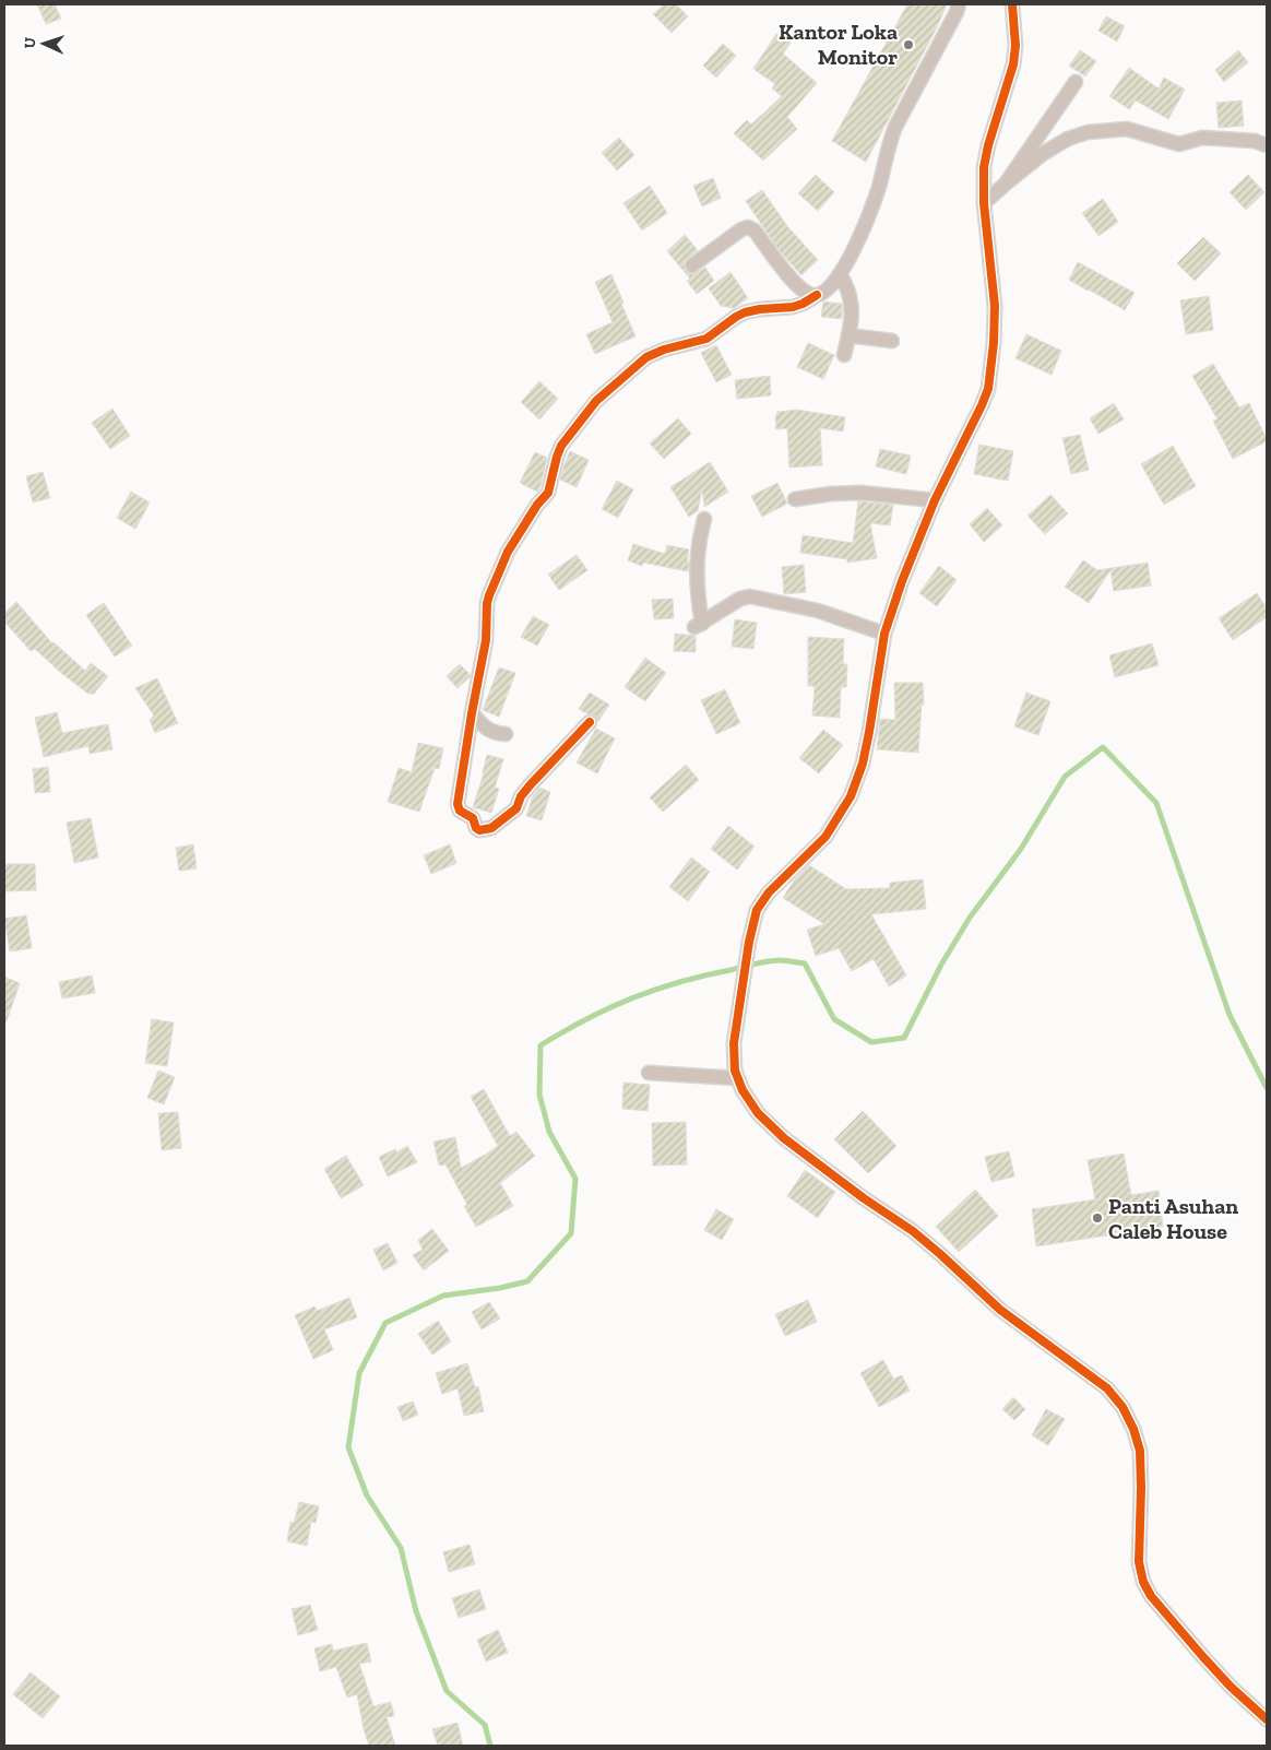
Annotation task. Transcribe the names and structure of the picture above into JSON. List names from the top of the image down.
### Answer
{
  "places": ["Kantor Loka Monitor", "Panti Asuhan Caleb House"],
  "north": "left"
}
